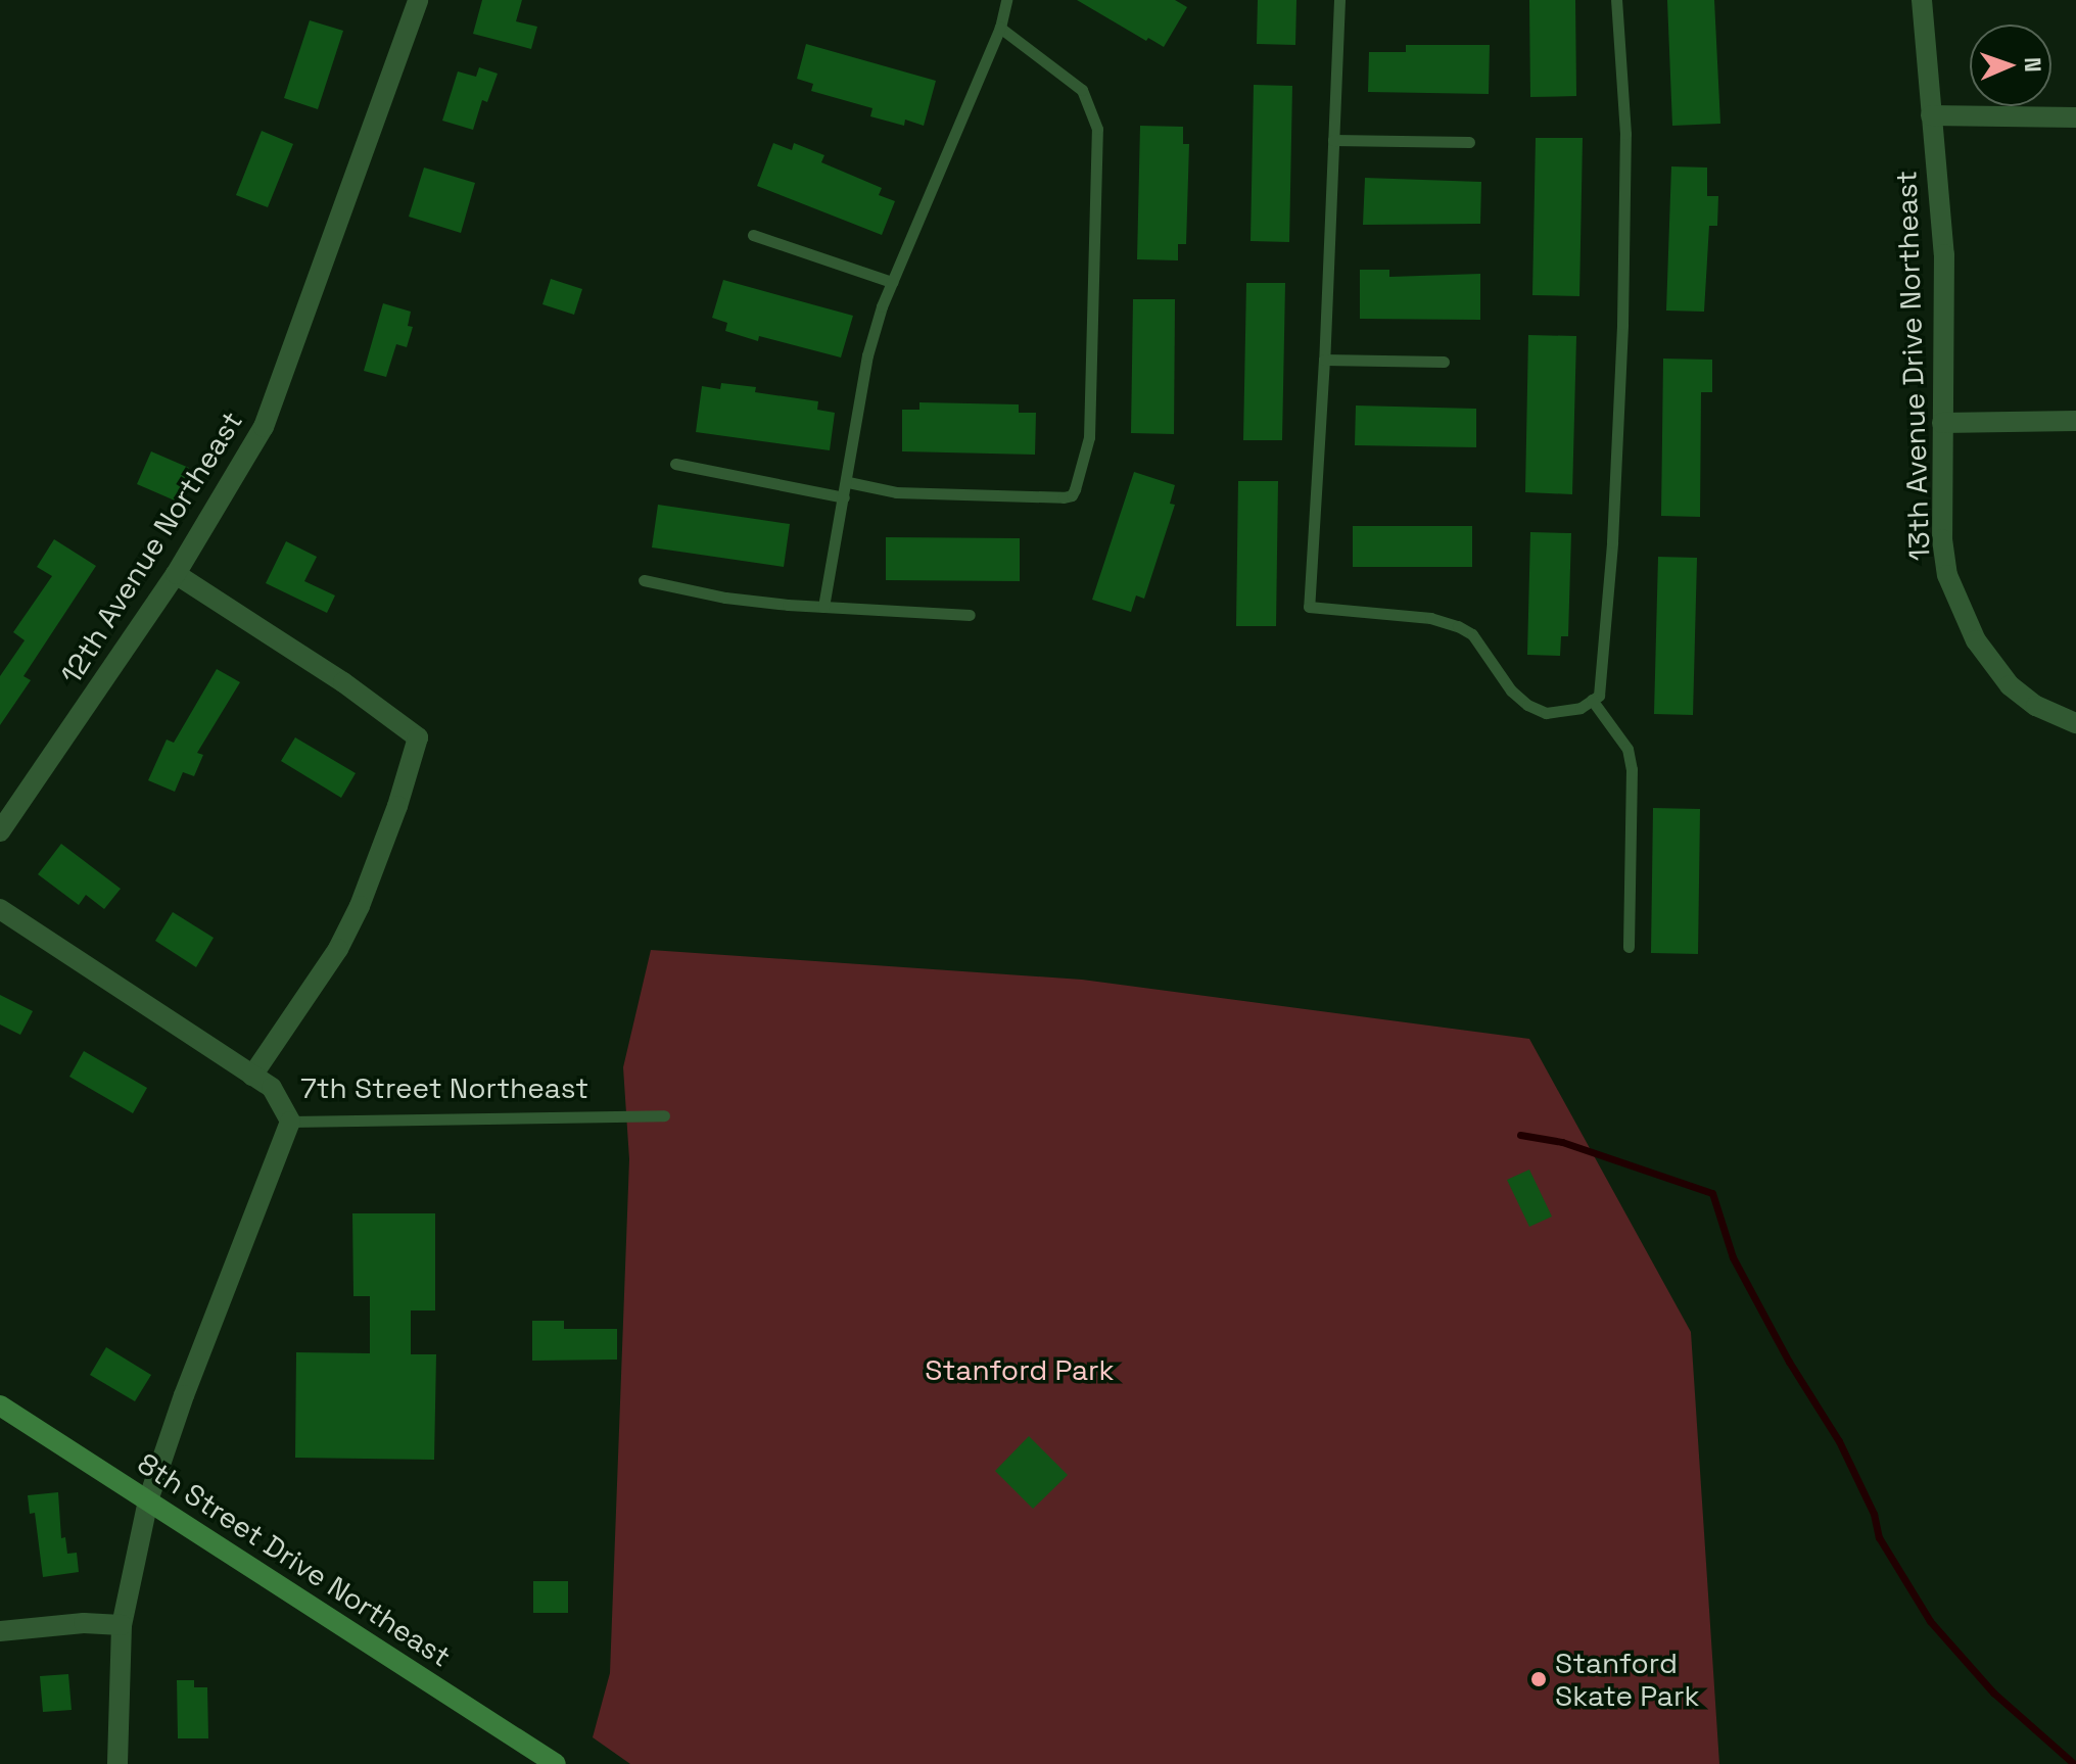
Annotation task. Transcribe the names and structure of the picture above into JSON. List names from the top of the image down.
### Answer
{
  "streets": {
    "main road": ["8th Street Drive Northeast"],
    "street": ["13th Avenue Drive Northeast", "12th Avenue Northeast", "7th Street Northeast"]
  },
  "parks": ["Stanford Park"],
  "places": ["Stanford Skate Park"],
  "north": "right"
}
